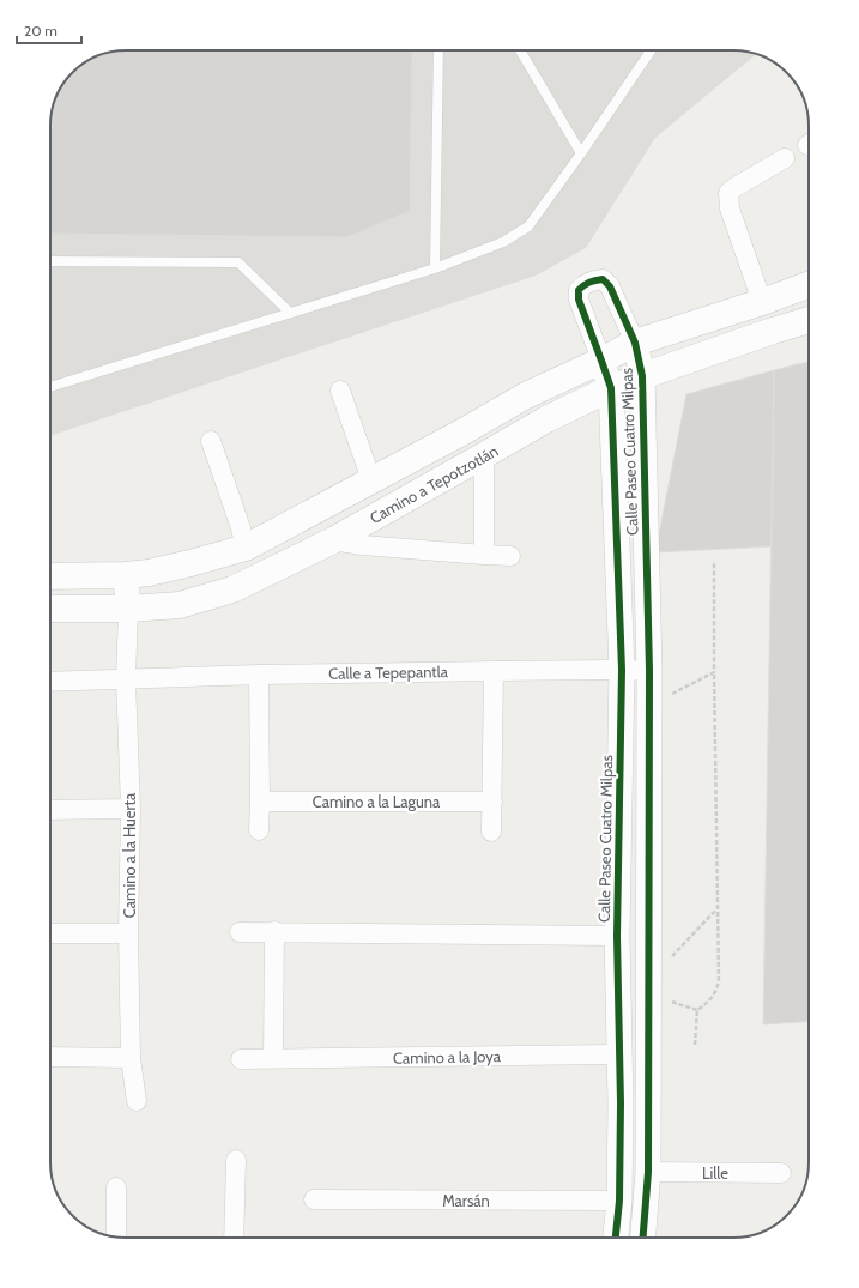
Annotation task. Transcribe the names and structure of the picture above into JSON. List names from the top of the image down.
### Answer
{
  "streets": {
    "main road": ["Camino a Tepotzotlán"],
    "street": [
      "Calle Paseo Cuatro Milpas",
      "Calle a Tepepantla",
      "Camino a la Laguna",
      "Camino a la Huerta",
      "Camino a la Joya",
      "Lille",
      "Marsán"
    ]
  },
  "crossings": [
    ["Calle Paseo Cuatro Milpas", "Camino a Tepotzotlán"],
    ["Calle Paseo Cuatro Milpas", "Calle a Tepepantla"],
    ["Calle Paseo Cuatro Milpas", "Camino a la Joya"],
    ["Calle Paseo Cuatro Milpas", "Lille"],
    ["Calle Paseo Cuatro Milpas", "Marsán"],
    ["Camino a Tepotzotlán", "Camino a la Huerta"],
    ["Calle a Tepepantla", "Camino a la Huerta"]
  ],
  "scale_bar": "20 m"
}
